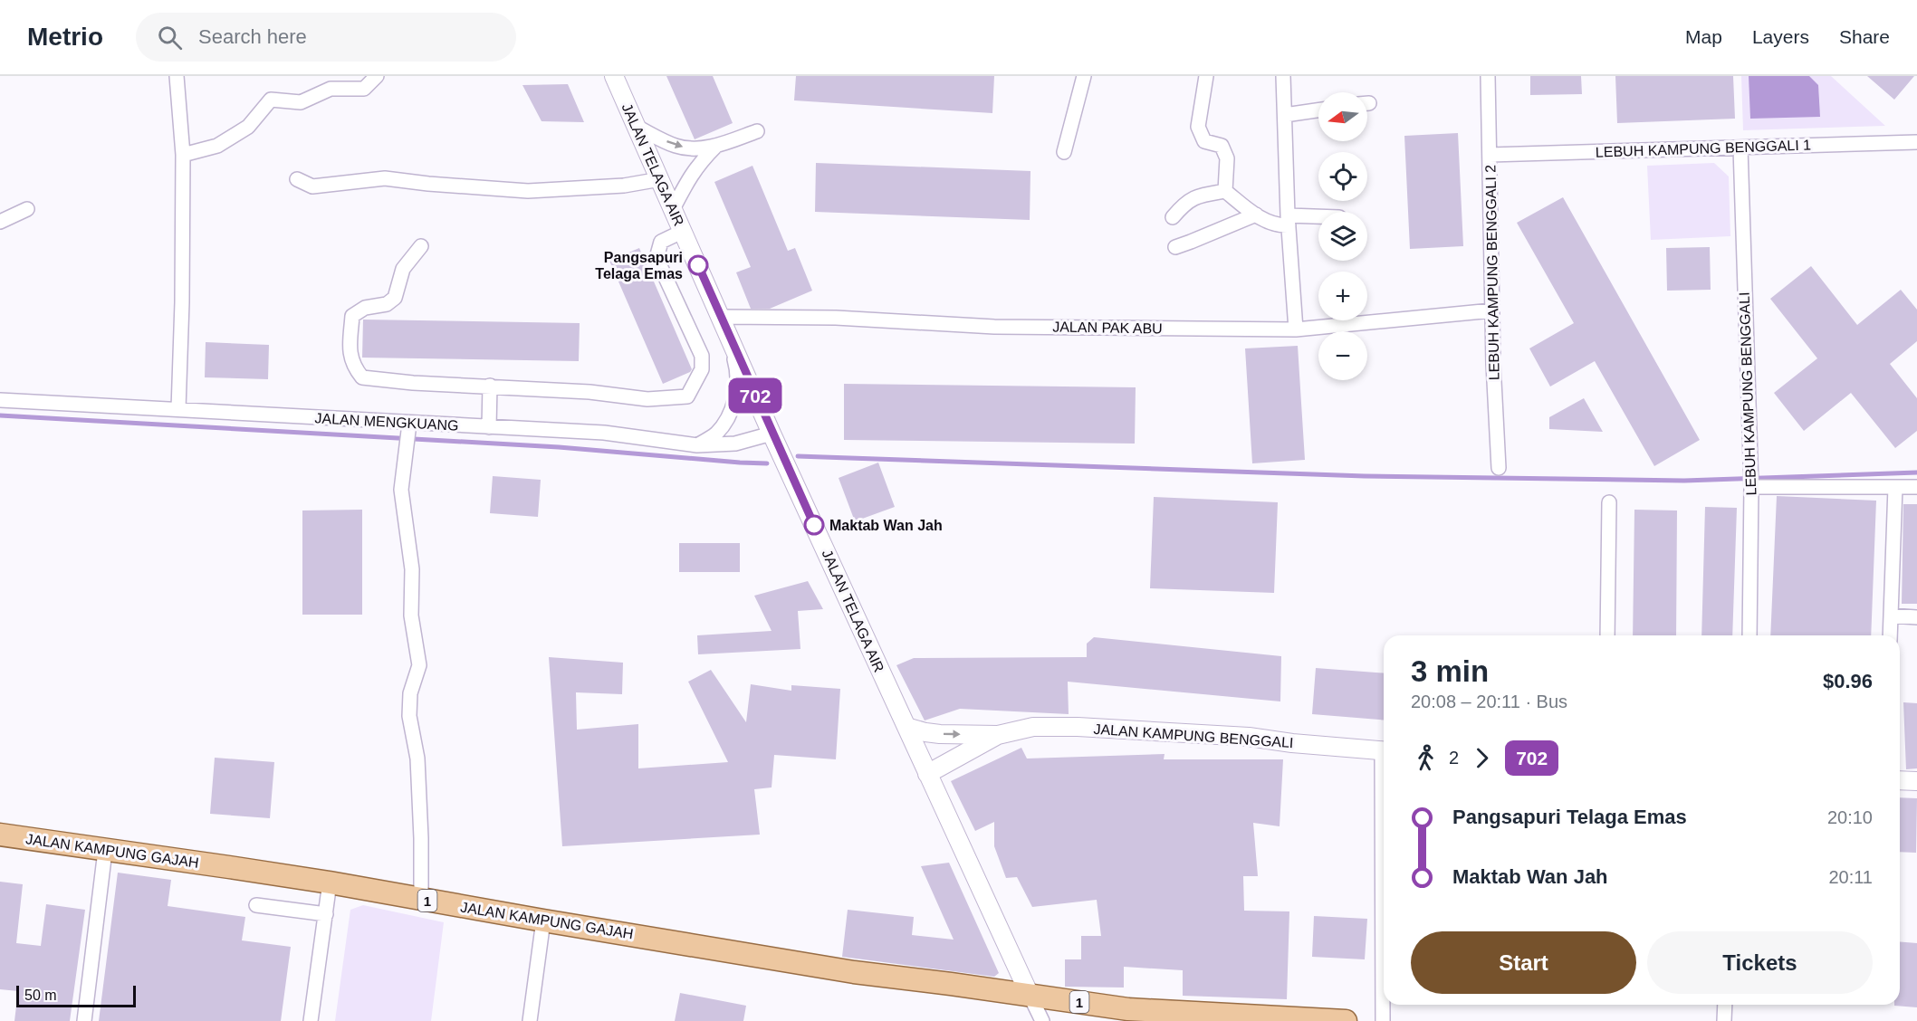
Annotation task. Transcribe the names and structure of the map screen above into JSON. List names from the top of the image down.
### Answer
{
  "streets": {
    "main road": ["JALAN KAMPUNG GAJAH", "1"],
    "street": [
      "LEBUH KAMPUNG BENGGALI 1",
      "JALAN TELAGA AIR",
      "LEBUH KAMPUNG BENGGALI 2",
      "JALAN PAK ABU",
      "LEBUH KAMPUNG BENGGALI",
      "JALAN MENGKUANG",
      "JALAN KAMPUNG BENGGALI"
    ]
  },
  "crossings": [
    ["LEBUH KAMPUNG BENGGALI 1", "LEBUH KAMPUNG BENGGALI 2"],
    ["LEBUH KAMPUNG BENGGALI 1", "LEBUH KAMPUNG BENGGALI"],
    ["JALAN TELAGA AIR", "JALAN PAK ABU"],
    ["JALAN TELAGA AIR", "JALAN MENGKUANG"],
    ["JALAN TELAGA AIR", "JALAN KAMPUNG GAJAH"],
    ["JALAN TELAGA AIR", "1"],
    ["LEBUH KAMPUNG BENGGALI 2", "JALAN PAK ABU"],
    ["JALAN KAMPUNG GAJAH", "1"]
  ],
  "places": ["Pangsapuri Telaga Emas", "Maktab Wan Jah"],
  "lines": ["bus line 702"],
  "scale_bar": "50 m",
  "north": "left",
  "page": {
    "header": "Metrio",
    "search": "Search here",
    "nav": ["Map", "Layers", "Share"],
    "on_map": "702",
    "map_buttons": ["+", "−"],
    "heading": ["3 min", "20:08 – 20:11 · Bus", "$0.96"],
    "legs": ["2", "702"],
    "list": [
      {
        "name": "Pangsapuri Telaga Emas",
        "value": "20:10"
      },
      {
        "name": "Maktab Wan Jah",
        "value": "20:11"
      }
    ],
    "buttons": ["Start", "Tickets"],
    "scale": "50 m"
  }
}
